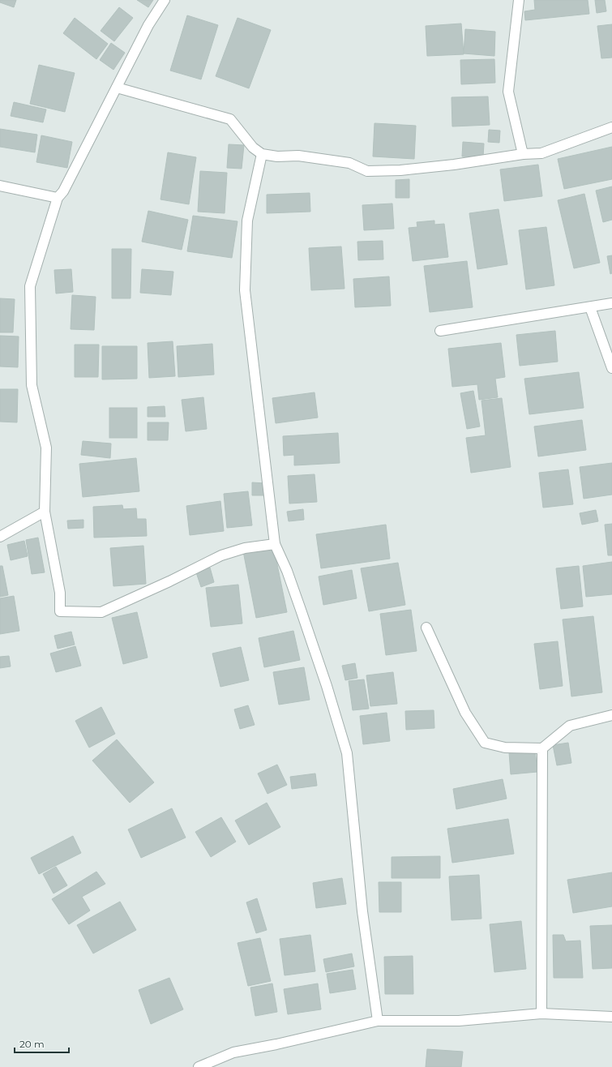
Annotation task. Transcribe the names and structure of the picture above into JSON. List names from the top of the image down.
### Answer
{
  "scale_bar": "20 m"
}
